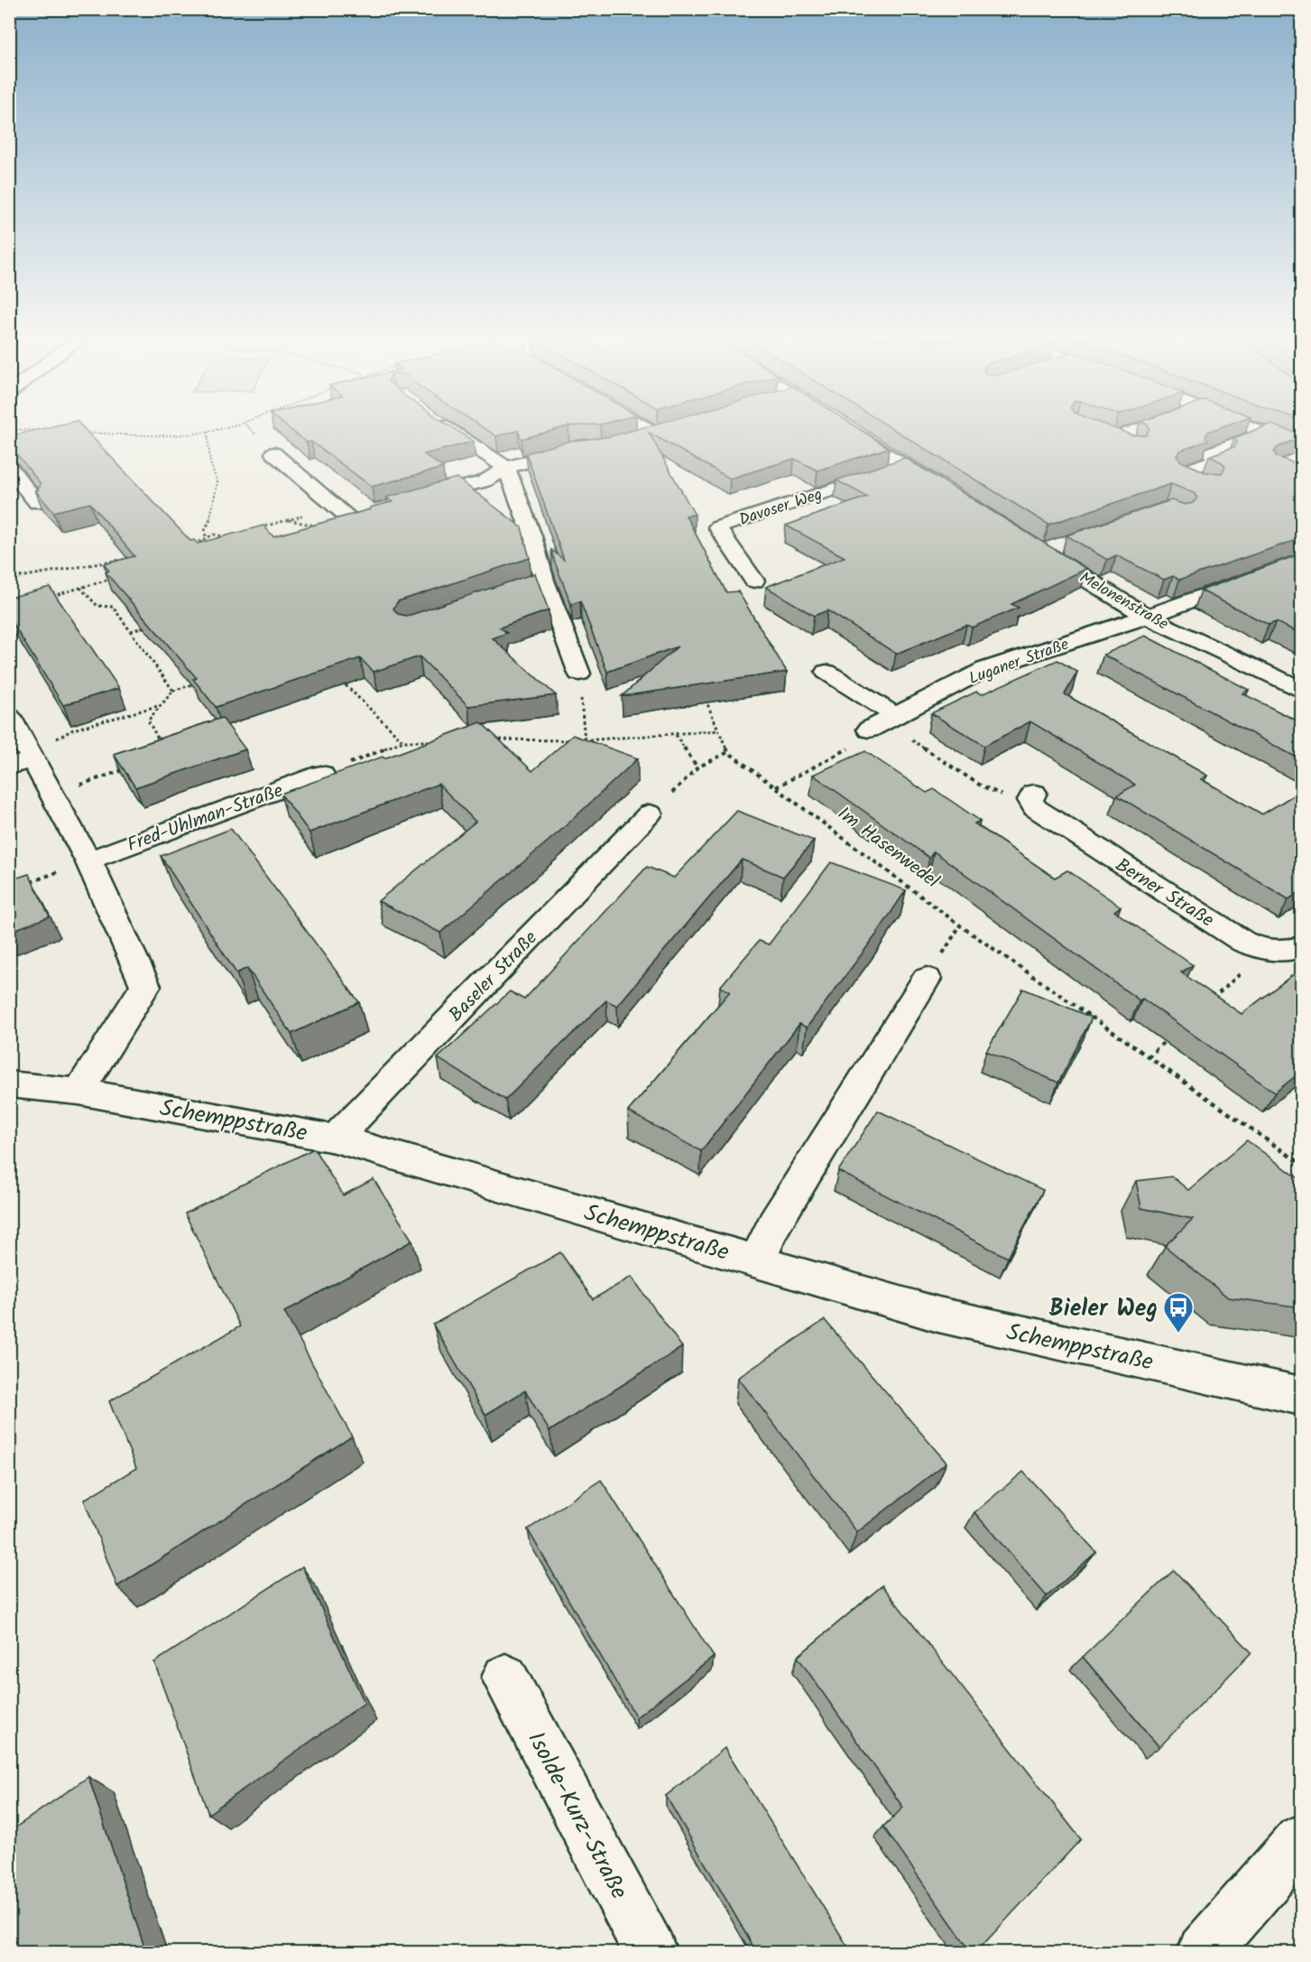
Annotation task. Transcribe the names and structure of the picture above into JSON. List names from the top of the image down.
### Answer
{
  "streets": {
    "street": [
      "Davoser Weg",
      "Melonenstraße",
      "Luganer Straße",
      "Fred-Uhlman-Straße",
      "Berner Straße",
      "Baseler Straße",
      "Schemppstraße",
      "Isolde-Kurz-Straße"
    ],
    "path": ["Im Hasenwedel"]
  },
  "crossings": [
    ["Melonenstraße", "Luganer Straße"],
    ["Baseler Straße", "Schemppstraße"]
  ],
  "places": {
    "bus stop": ["Bieler Weg"]
  }
}
